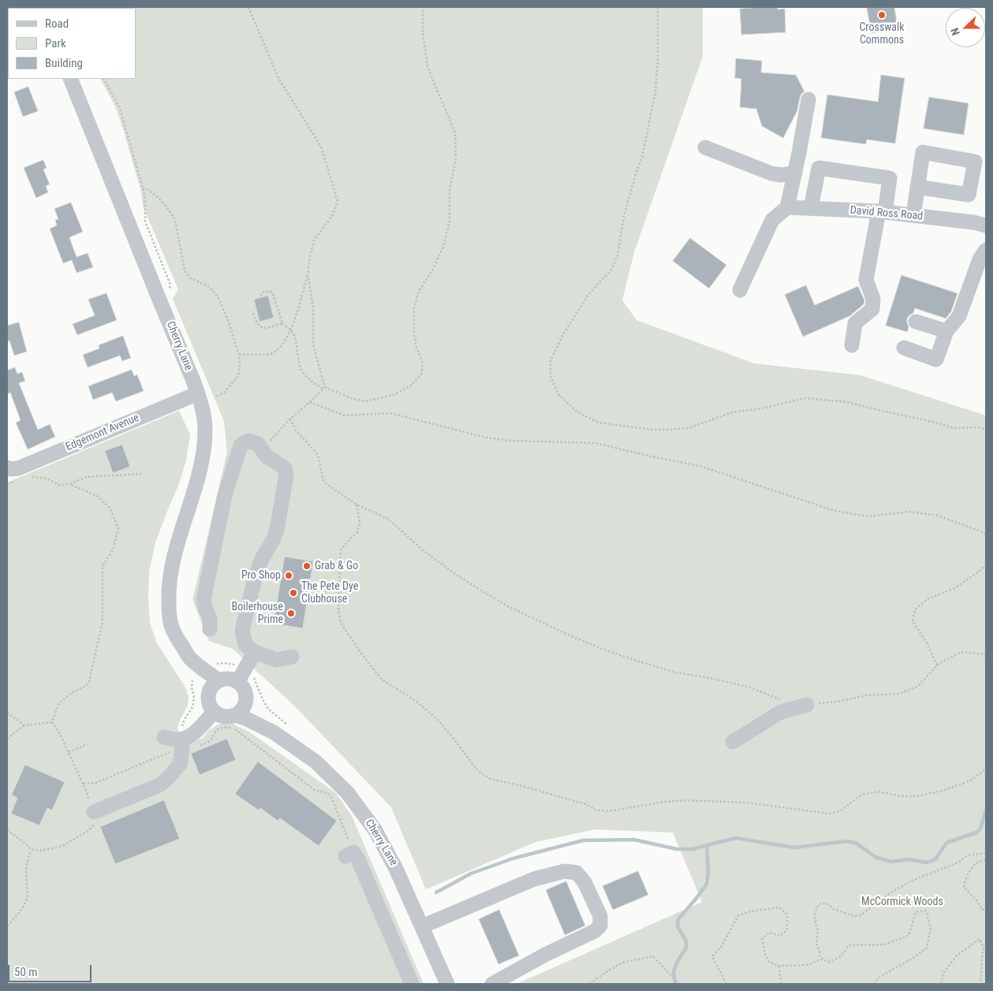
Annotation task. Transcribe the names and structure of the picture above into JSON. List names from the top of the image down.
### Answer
{
  "streets": {
    "street": ["David Ross Road", "Cherry Lane", "Edgemont Avenue"]
  },
  "crossings": [
    ["Cherry Lane", "Edgemont Avenue"]
  ],
  "parks": ["McCormick Woods"],
  "places": [
    "Crosswalk Commons",
    "Grab & Go",
    "Pro Shop",
    "The Pete Dye Clubhouse",
    "Boilerhouse Prime"
  ],
  "legend": ["Road", "Park", "Building"],
  "scale_bar": "50 m",
  "north": "left"
}
